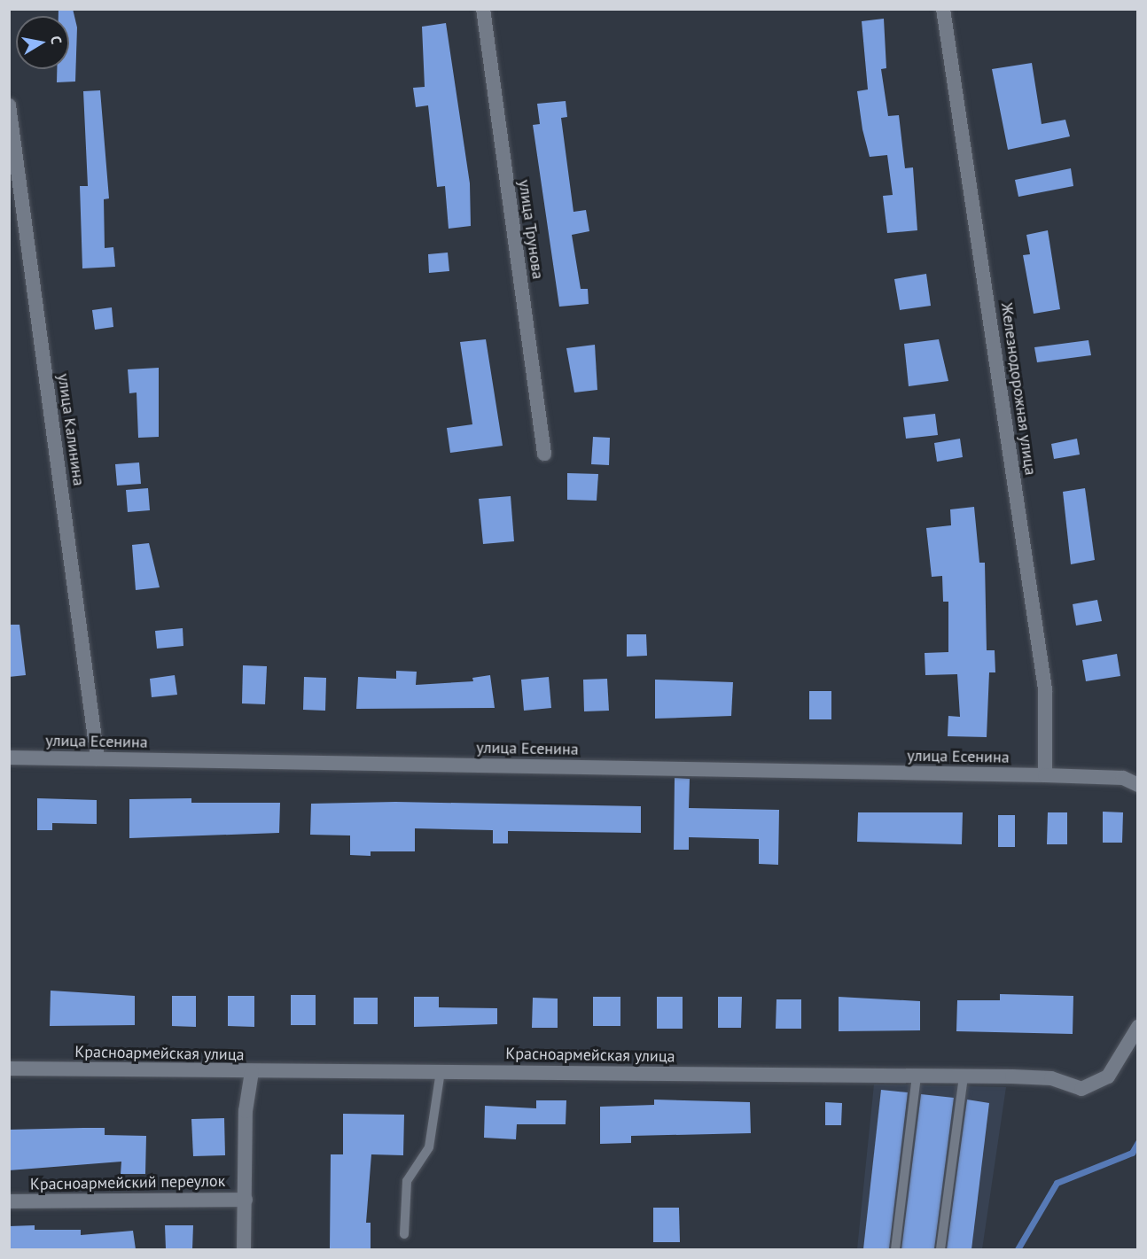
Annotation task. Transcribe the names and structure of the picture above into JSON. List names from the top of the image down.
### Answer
{
  "streets": {
    "street": [
      "улица Трунова",
      "Железнодорожная улица",
      "улица Калинина",
      "улица Есенина",
      "Красноармейская улица",
      "Красноармейский переулок"
    ]
  },
  "crossings": [
    ["Железнодорожная улица", "улица Есенина"],
    ["улица Калинина", "улица Есенина"]
  ],
  "north": "right"
}
